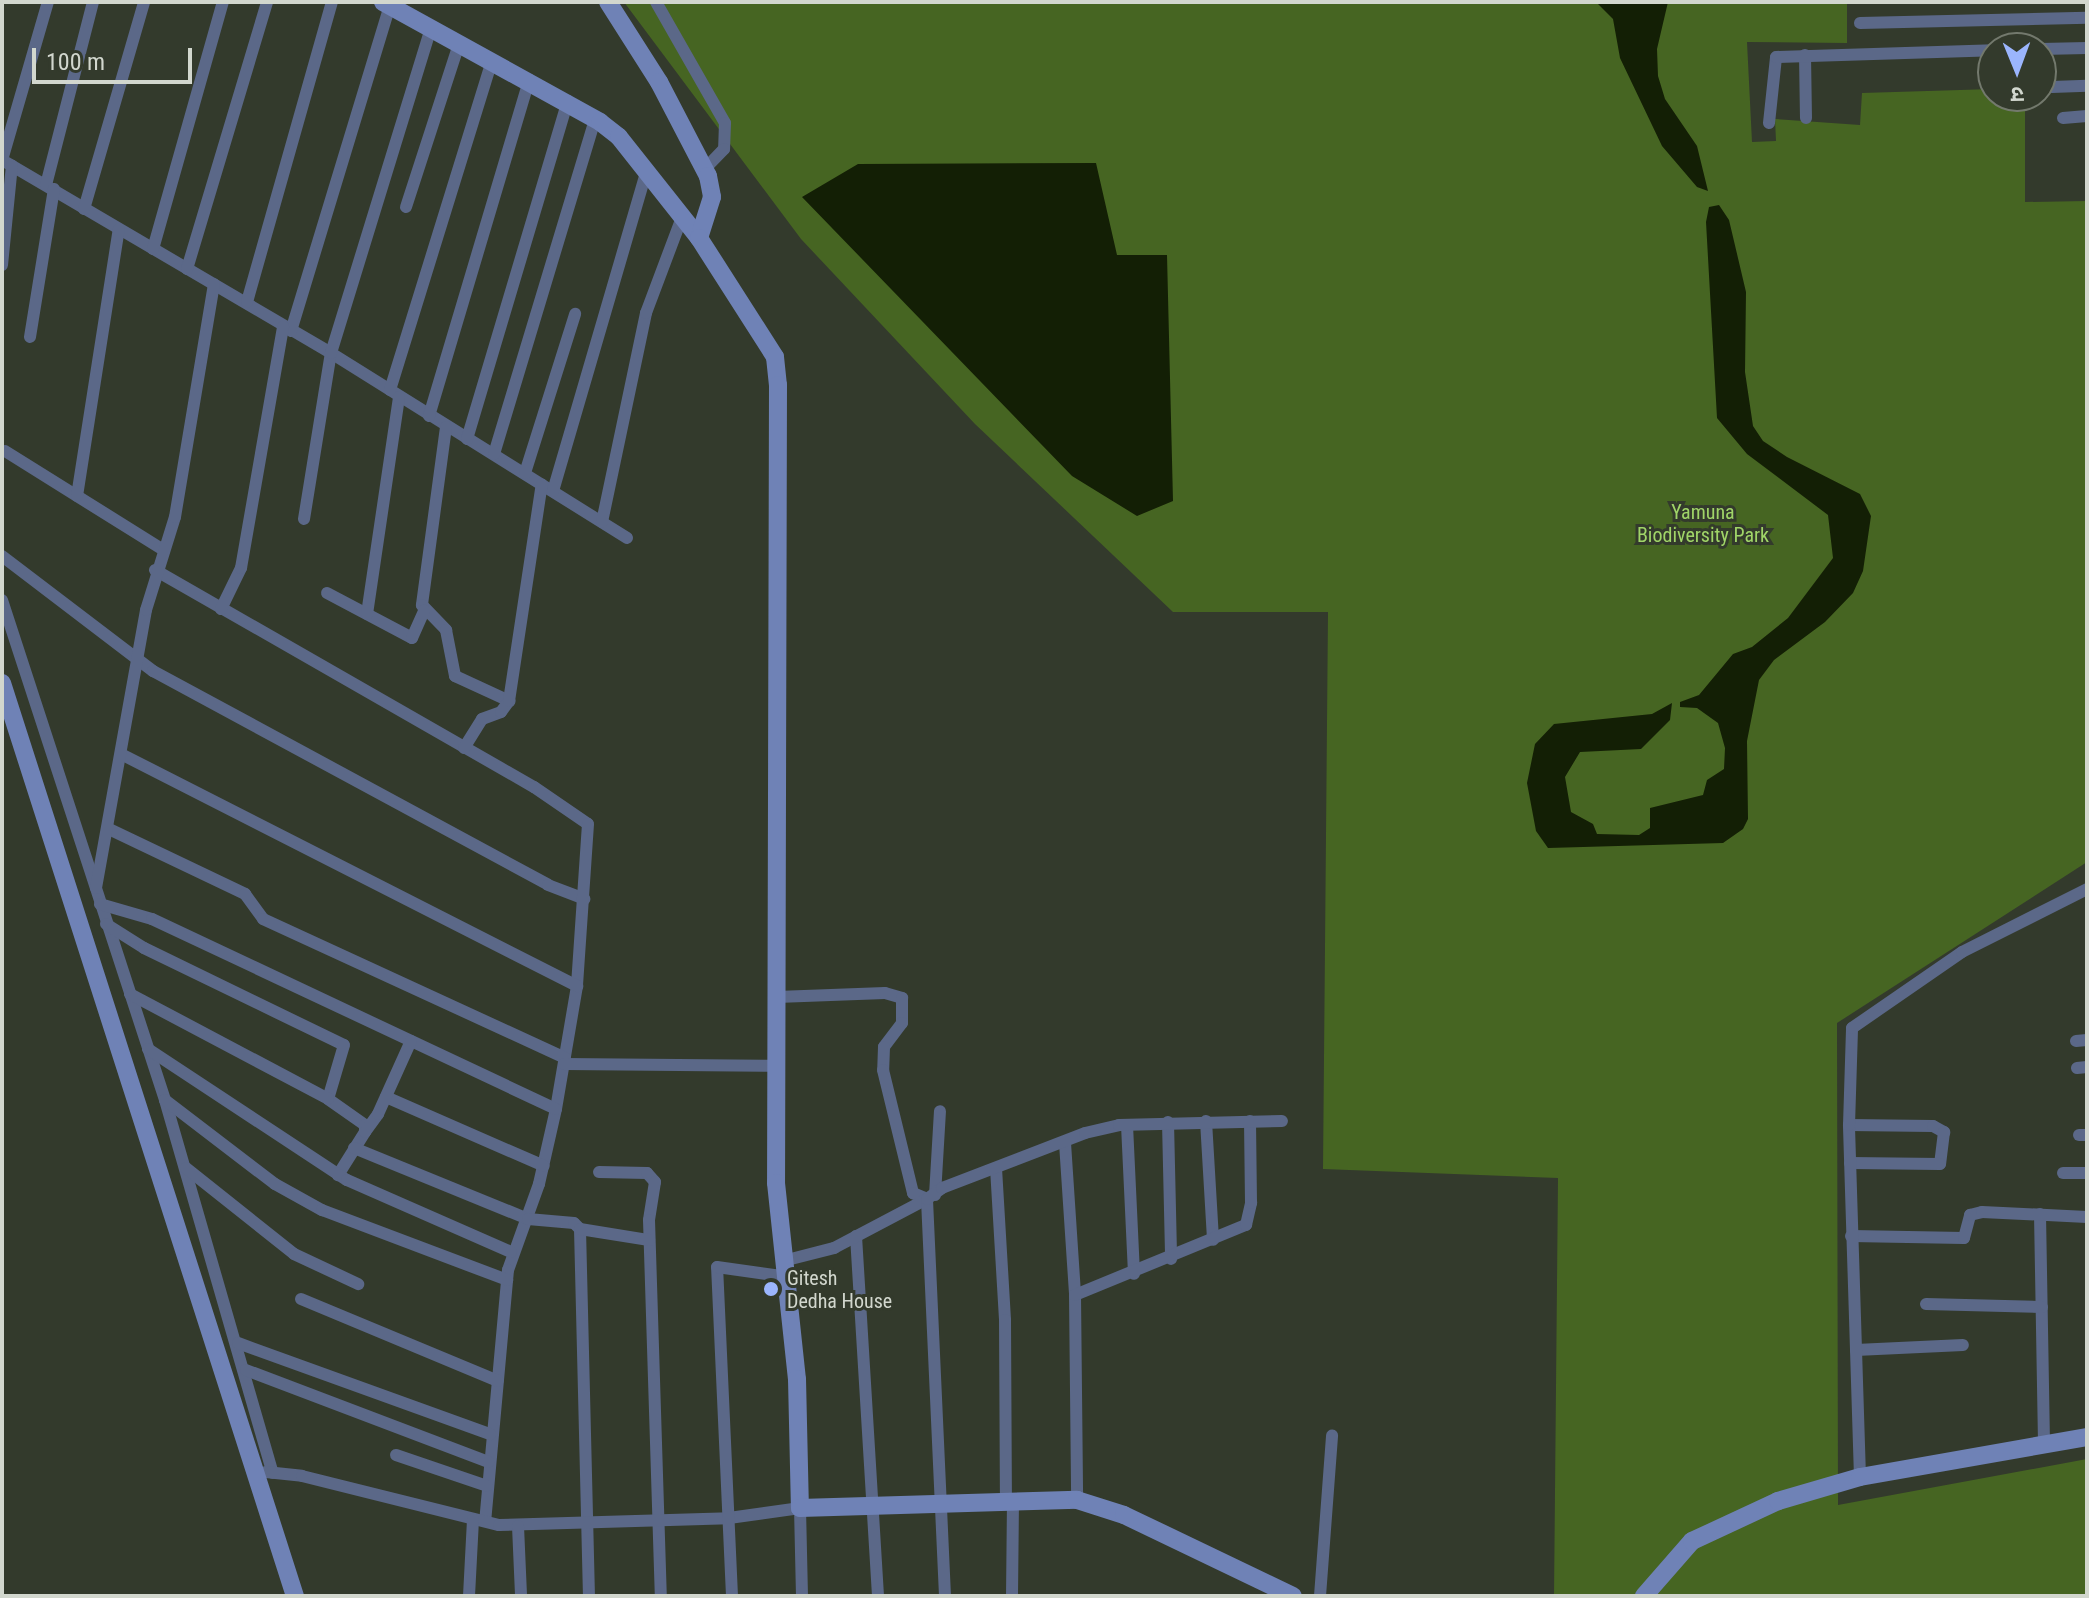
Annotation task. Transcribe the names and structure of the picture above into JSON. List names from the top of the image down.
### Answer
{
  "parks": ["Yamuna Biodiversity Park"],
  "places": ["Gitesh Dedha House"],
  "scale_bar": "100 m",
  "north": "bottom"
}
